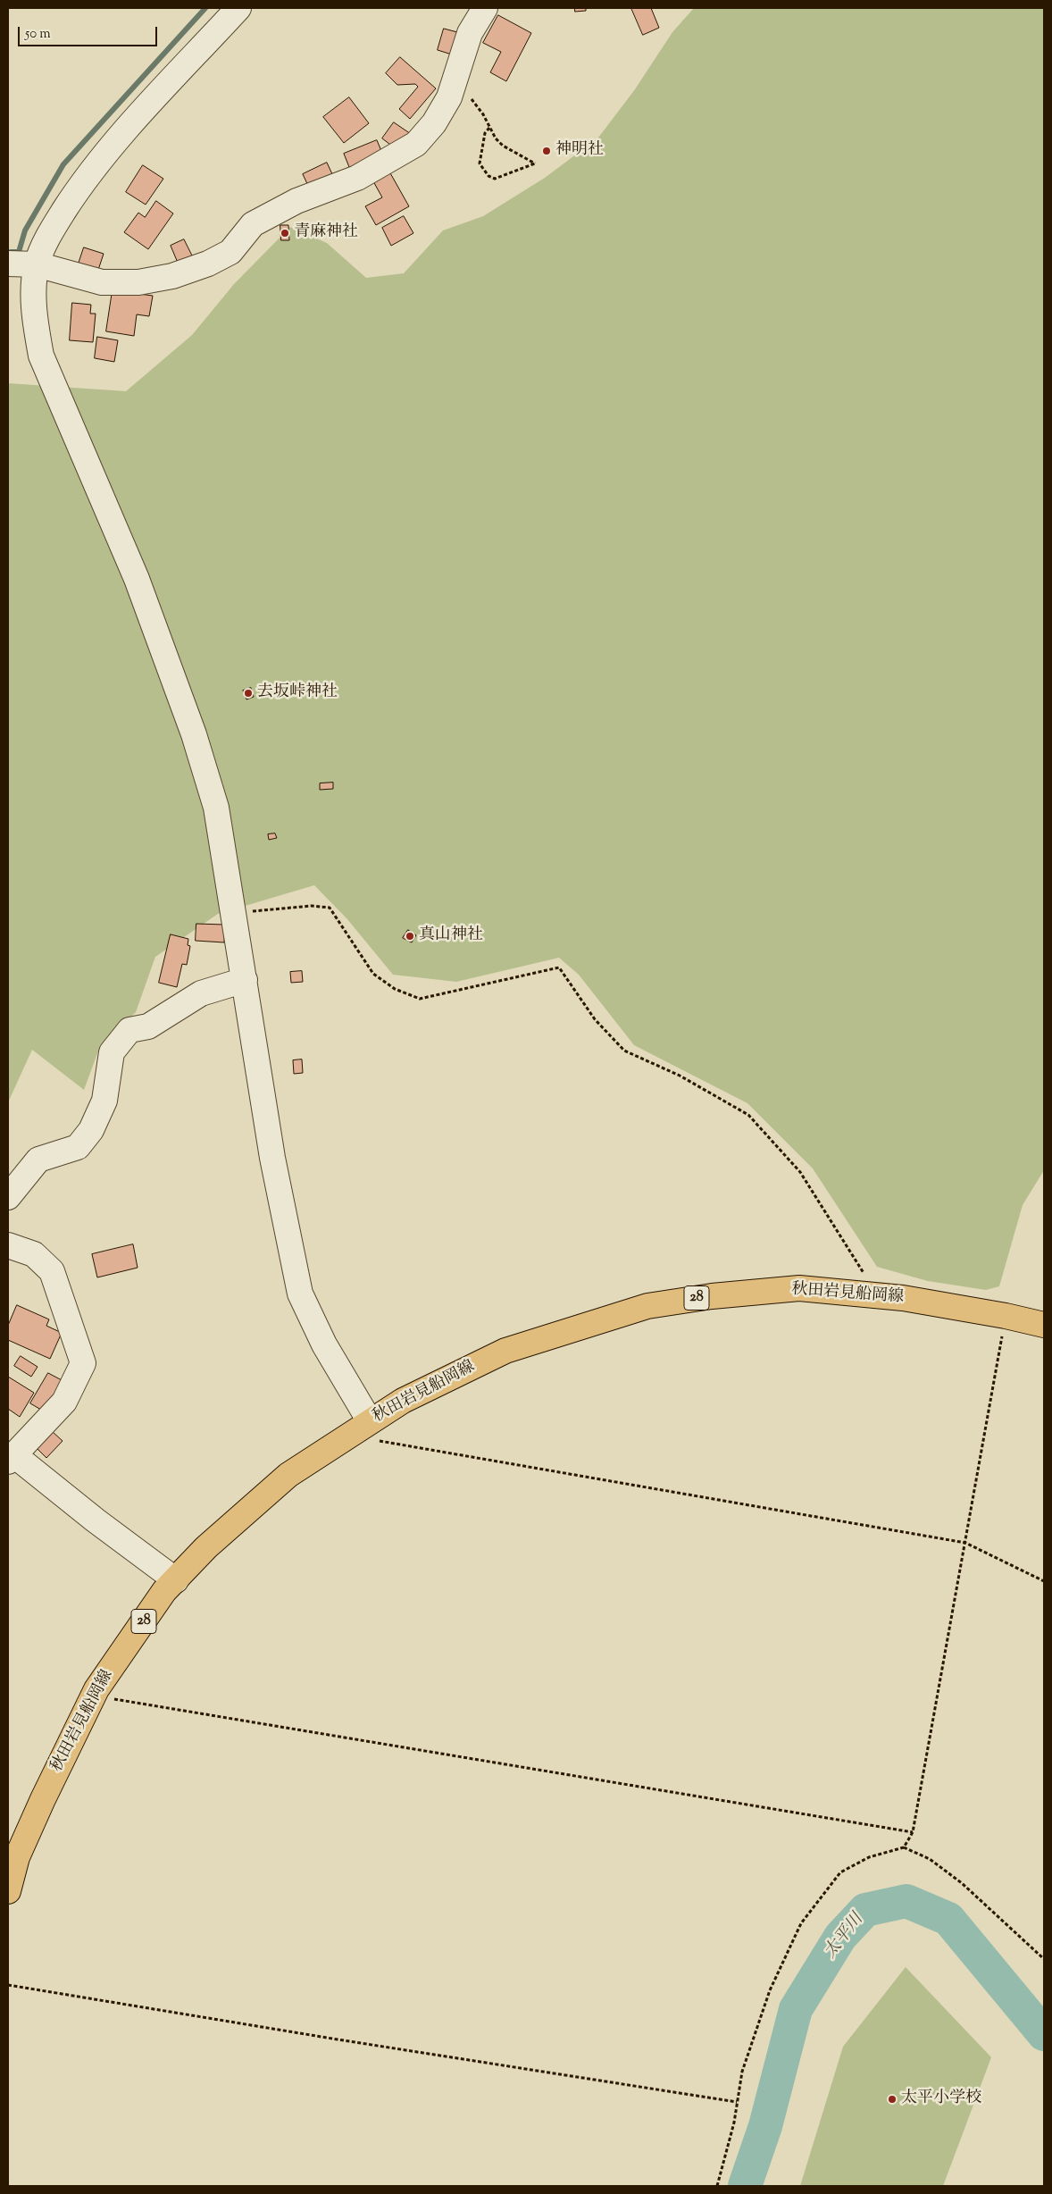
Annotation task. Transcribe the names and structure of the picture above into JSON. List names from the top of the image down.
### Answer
{
  "streets": {
    "main road": ["秋田岩見船岡線", "28"]
  },
  "water": ["太平川"],
  "places": [
    "神明社",
    "青麻神社",
    "去坂峠神社",
    "真山神社",
    "太平小学校"
  ],
  "scale_bar": "50 m"
}
